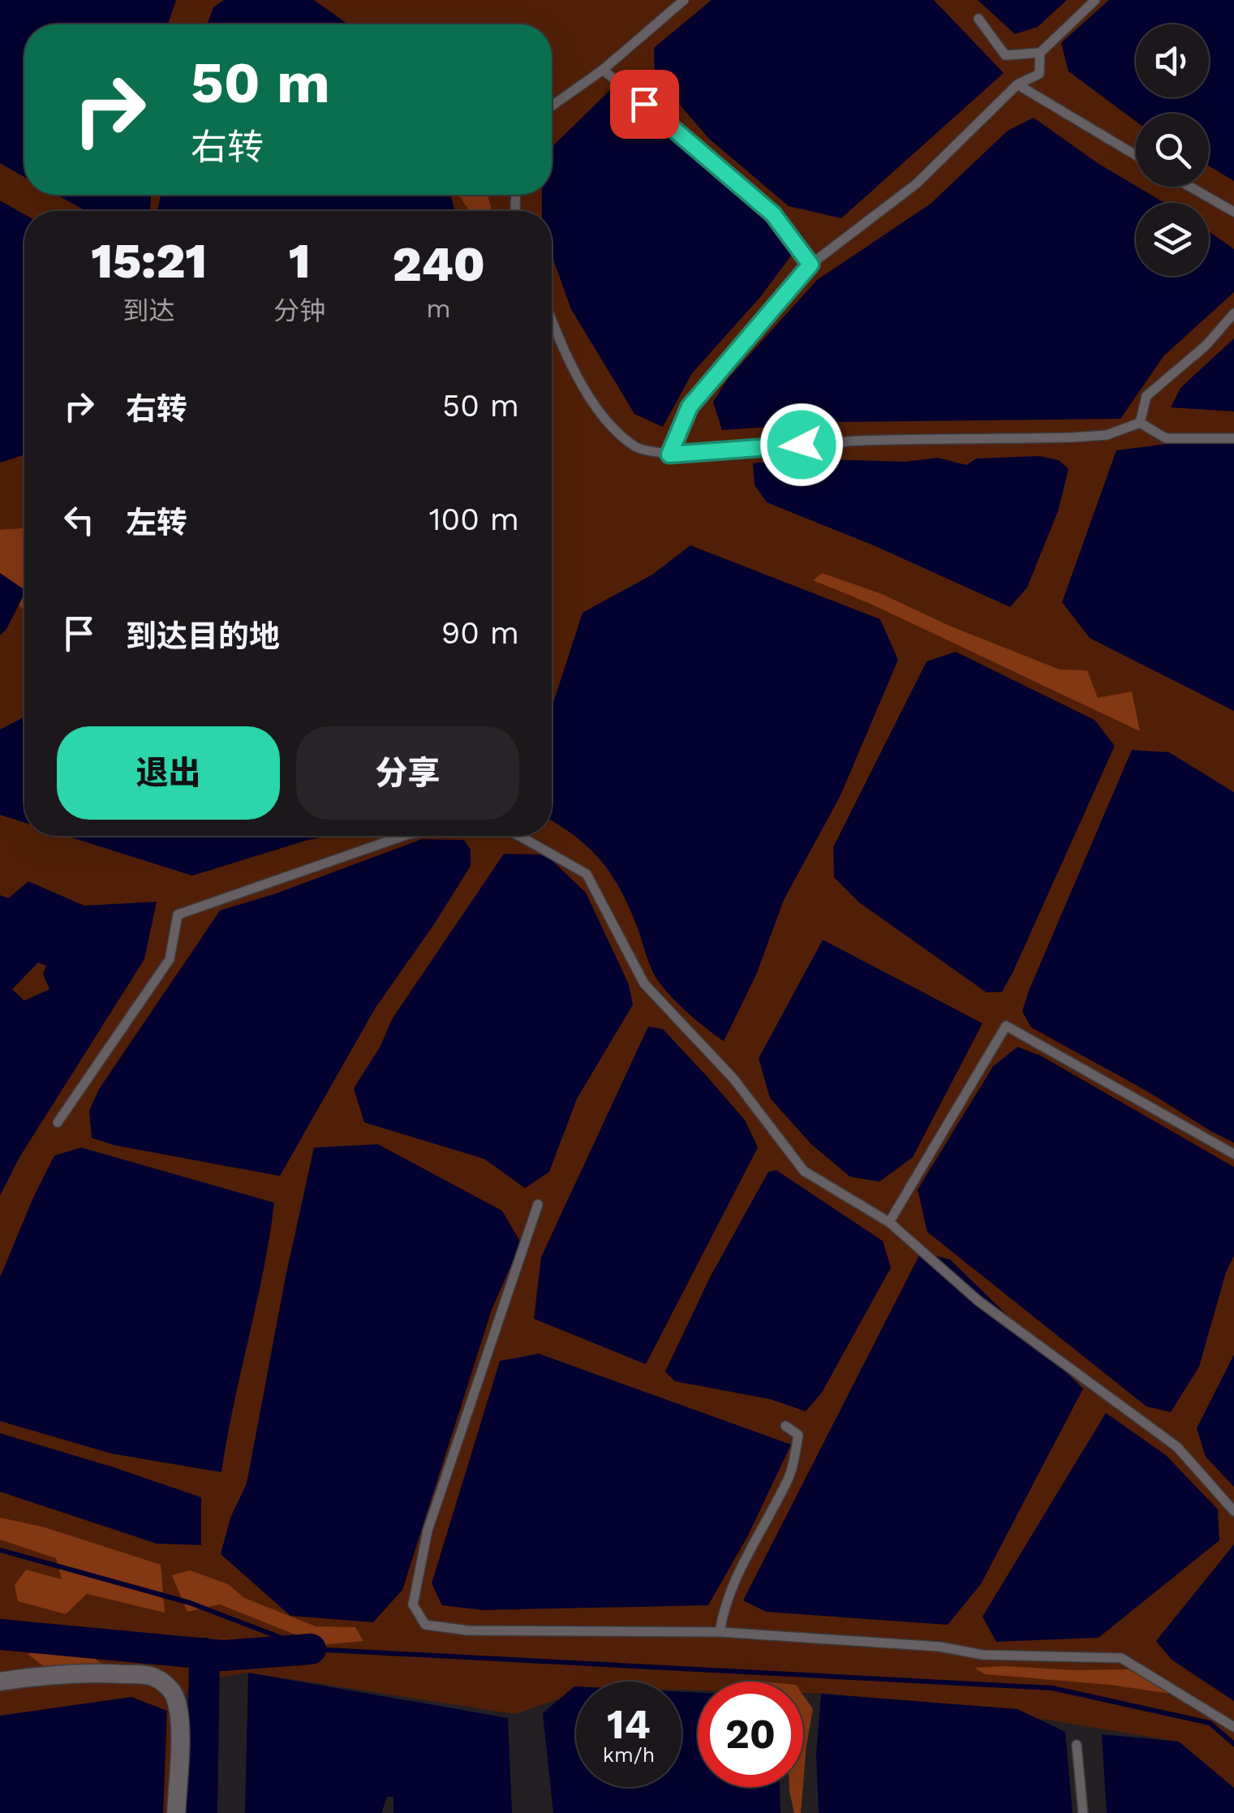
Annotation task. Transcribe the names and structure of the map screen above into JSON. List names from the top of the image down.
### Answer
{
  "page": {
    "turn": ["50 m", "右转"],
    "eta": [
      "15:21",
      "到达",
      "1",
      "分钟",
      "240",
      "m"
    ],
    "list": [
      {
        "name": "右转",
        "value": "50 m"
      },
      {
        "name": "左转",
        "value": "100 m"
      },
      {
        "name": "到达目的地",
        "value": "90 m"
      }
    ],
    "buttons": ["退出", "分享"],
    "speed": "14 km/h",
    "limit": "20"
  }
}
